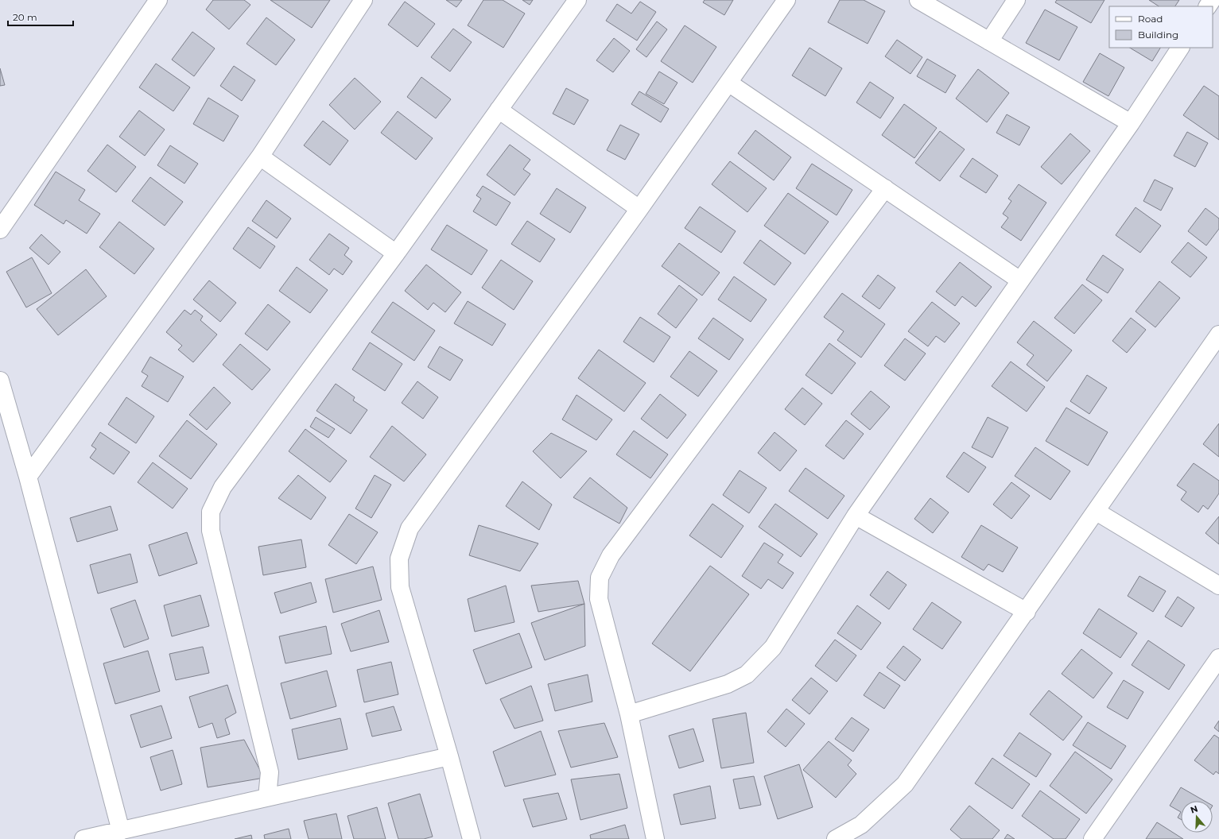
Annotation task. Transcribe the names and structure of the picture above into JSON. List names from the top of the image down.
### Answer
{
  "legend": ["Road", "Building"],
  "scale_bar": "20 m",
  "north": "top"
}
